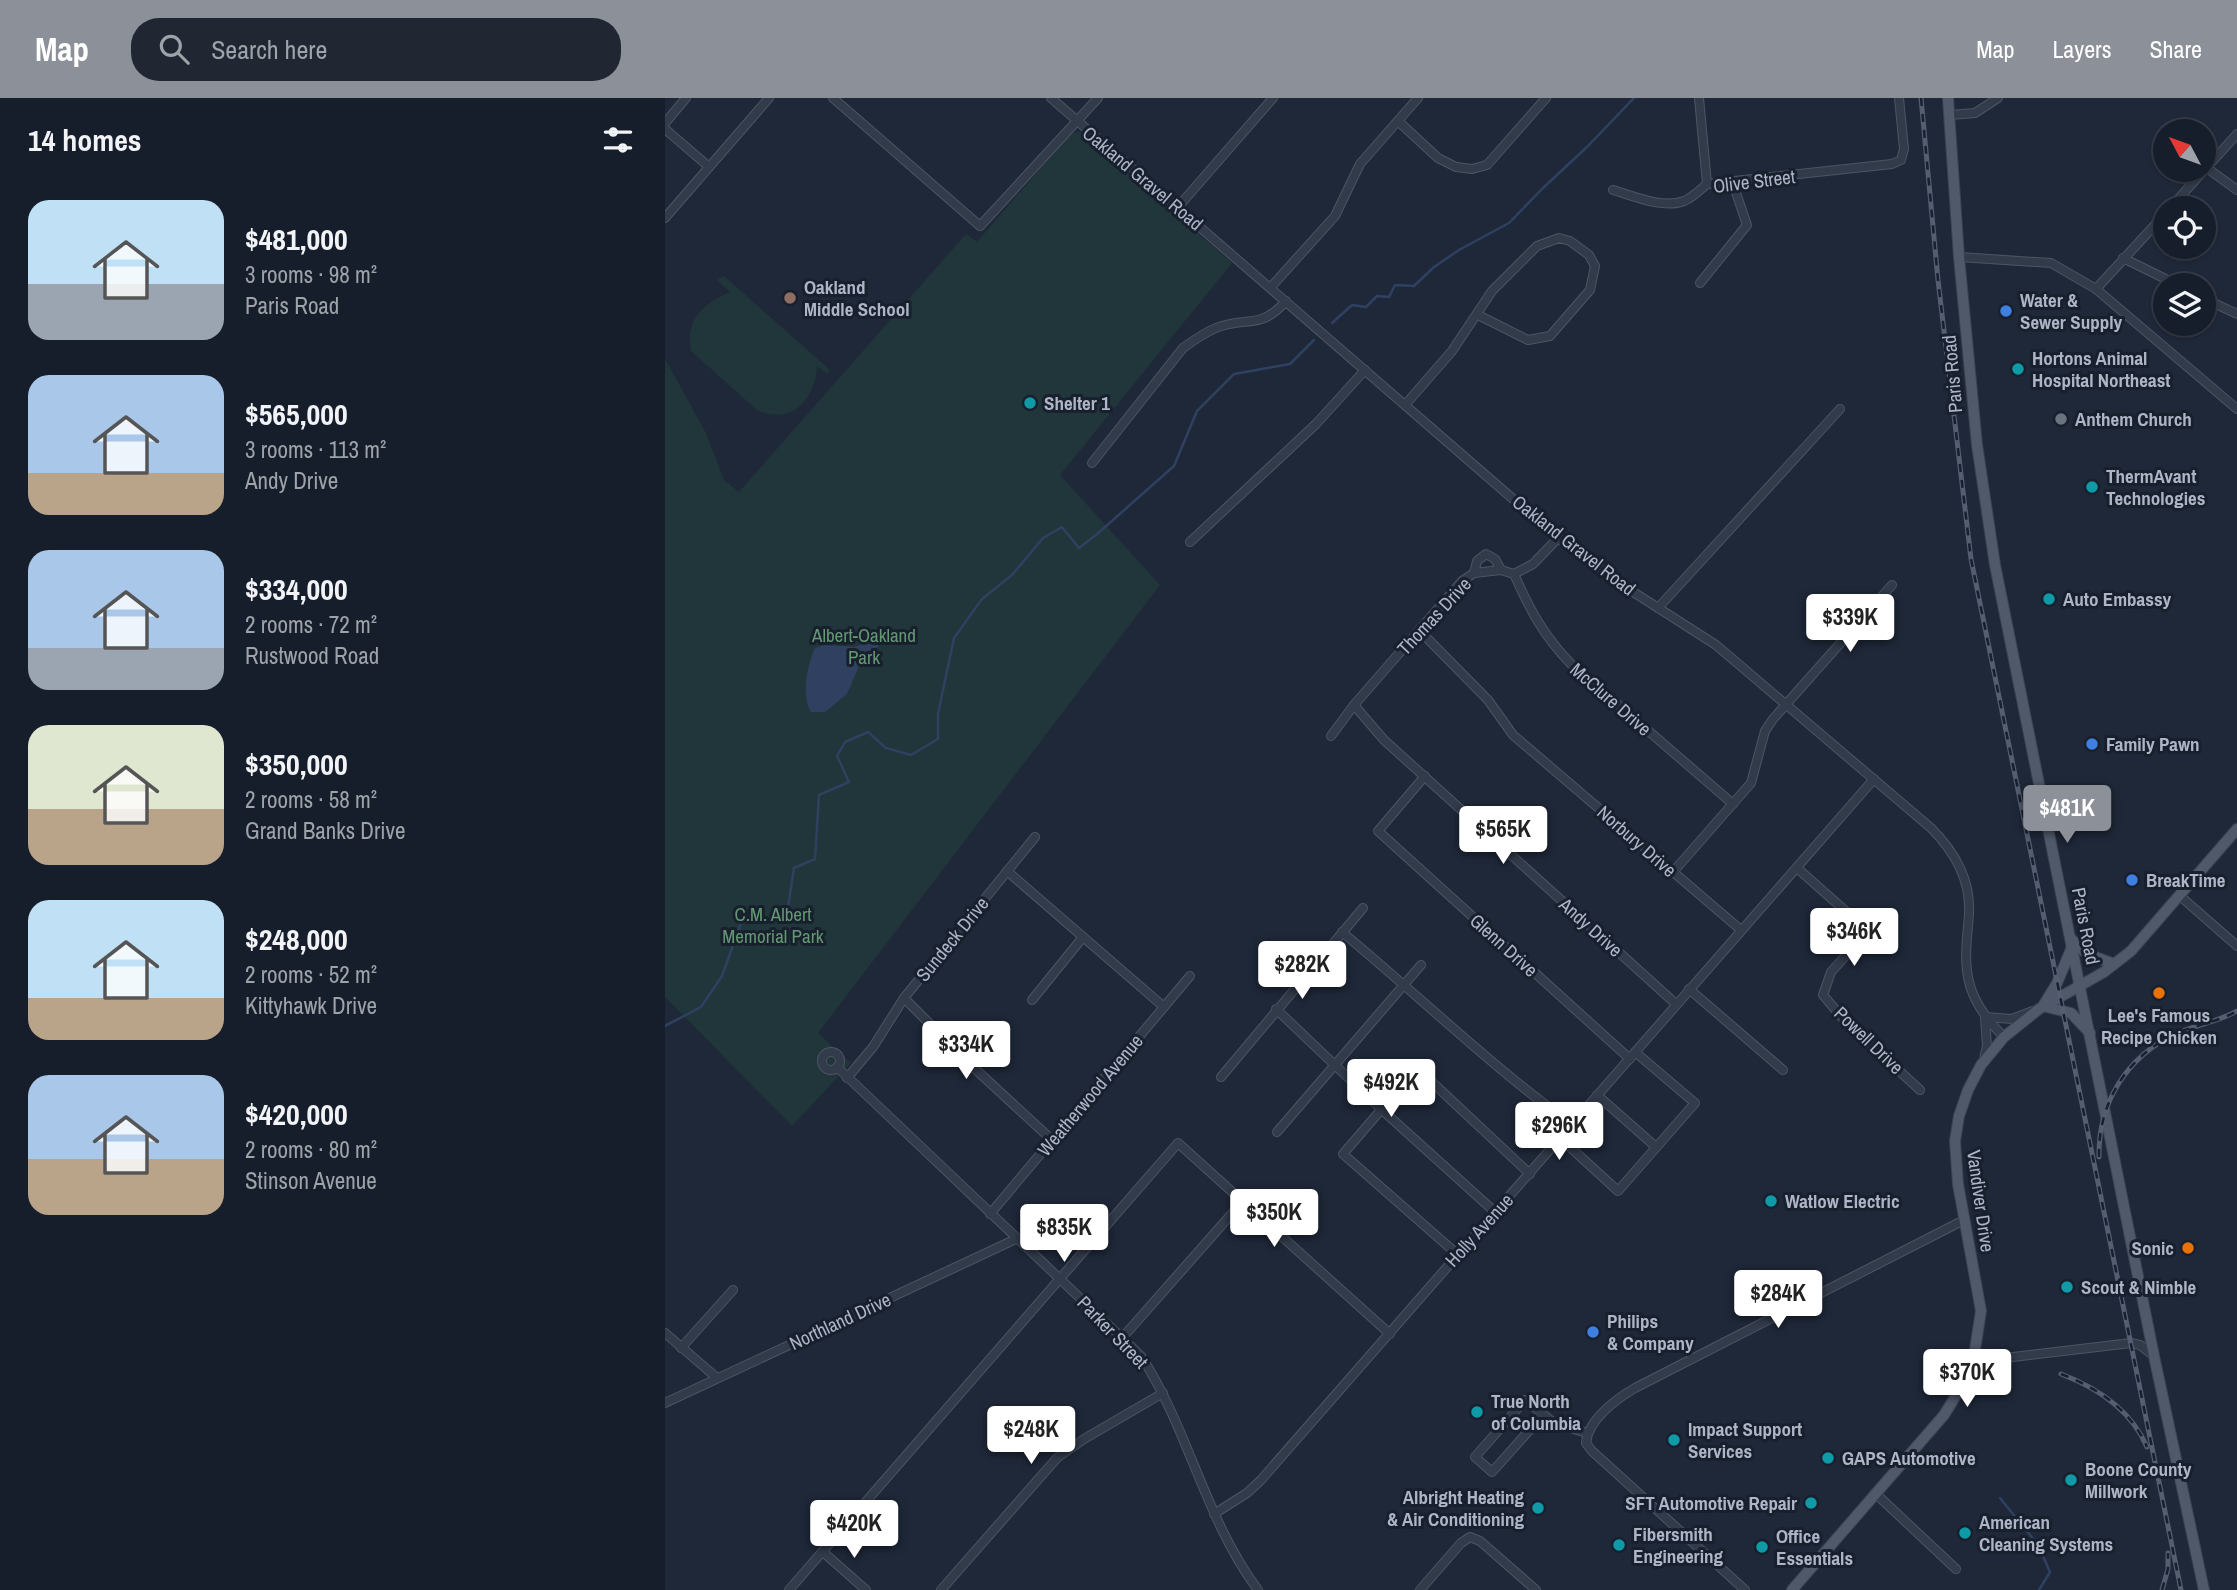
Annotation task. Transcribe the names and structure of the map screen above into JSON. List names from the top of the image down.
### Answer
{
  "streets": {
    "main road": ["Paris Road", "Vandiver Drive"],
    "street": [
      "Oakland Gravel Road",
      "Olive Street",
      "Thomas Drive",
      "McClure Drive",
      "Norbury Drive",
      "Andy Drive",
      "Sundeck Drive",
      "Glenn Drive",
      "Powell Drive",
      "Weatherwood Avenue",
      "Holly Avenue",
      "Northland Drive",
      "Parker Street"
    ]
  },
  "crossings": [
    ["Oakland Gravel Road", "Vandiver Drive"],
    ["Oakland Gravel Road", "Holly Avenue"],
    ["Paris Road", "Vandiver Drive"],
    ["Thomas Drive", "McClure Drive"],
    ["Thomas Drive", "Norbury Drive"],
    ["Thomas Drive", "Andy Drive"],
    ["Norbury Drive", "Holly Avenue"],
    ["Andy Drive", "Glenn Drive"],
    ["Andy Drive", "Holly Avenue"],
    ["Sundeck Drive", "Parker Street"],
    ["Glenn Drive", "Holly Avenue"],
    ["Powell Drive", "Holly Avenue"],
    ["Weatherwood Avenue", "Parker Street"],
    ["Holly Avenue", "Parker Street"],
    ["Northland Drive", "Parker Street"]
  ],
  "parks": ["Albert-Oakland Park", "C.M. Albert Memorial Park"],
  "places": [
    "Oakland Middle School",
    "Water & Sewer Supply",
    "Hortons Animal Hospital Northeast",
    "Shelter 1",
    "Anthem Church",
    "ThermAvant Technologies",
    "Auto Embassy",
    "Family Pawn",
    "BreakTime",
    "Lee's Famous Recipe Chicken",
    "Watlow Electric",
    "Sonic",
    "Scout & Nimble",
    "Philips & Company",
    "True North of Columbia",
    "Impact Support Services",
    "GAPS Automotive",
    "Boone County Millwork",
    "SFT Automotive Repair",
    "Albright Heating & Air Conditioning",
    "American Cleaning Systems",
    "Fibersmith Engineering",
    "Office Essentials"
  ],
  "north": "top left",
  "page": {
    "header": "Map",
    "search": "Search here",
    "nav": ["Map", "Layers", "Share"],
    "heading": "14 homes",
    "list": [
      {
        "name": "$481,000",
        "note": "3 rooms · 98 m² · Paris Road"
      },
      {
        "name": "$565,000",
        "note": "3 rooms · 113 m² · Andy Drive"
      },
      {
        "name": "$334,000",
        "note": "2 rooms · 72 m² · Rustwood Road"
      },
      {
        "name": "$350,000",
        "note": "2 rooms · 58 m² · Grand Banks Drive"
      },
      {
        "name": "$248,000",
        "note": "2 rooms · 52 m² · Kittyhawk Drive"
      },
      {
        "name": "$420,000",
        "note": "2 rooms · 80 m² · Stinson Avenue"
      }
    ],
    "price": [
      "$339K",
      "$481K",
      "$565K",
      "$346K",
      "$282K",
      "$334K",
      "$492K",
      "$296K",
      "$350K",
      "$835K",
      "$284K",
      "$370K",
      "$248K",
      "$420K"
    ]
  }
}
